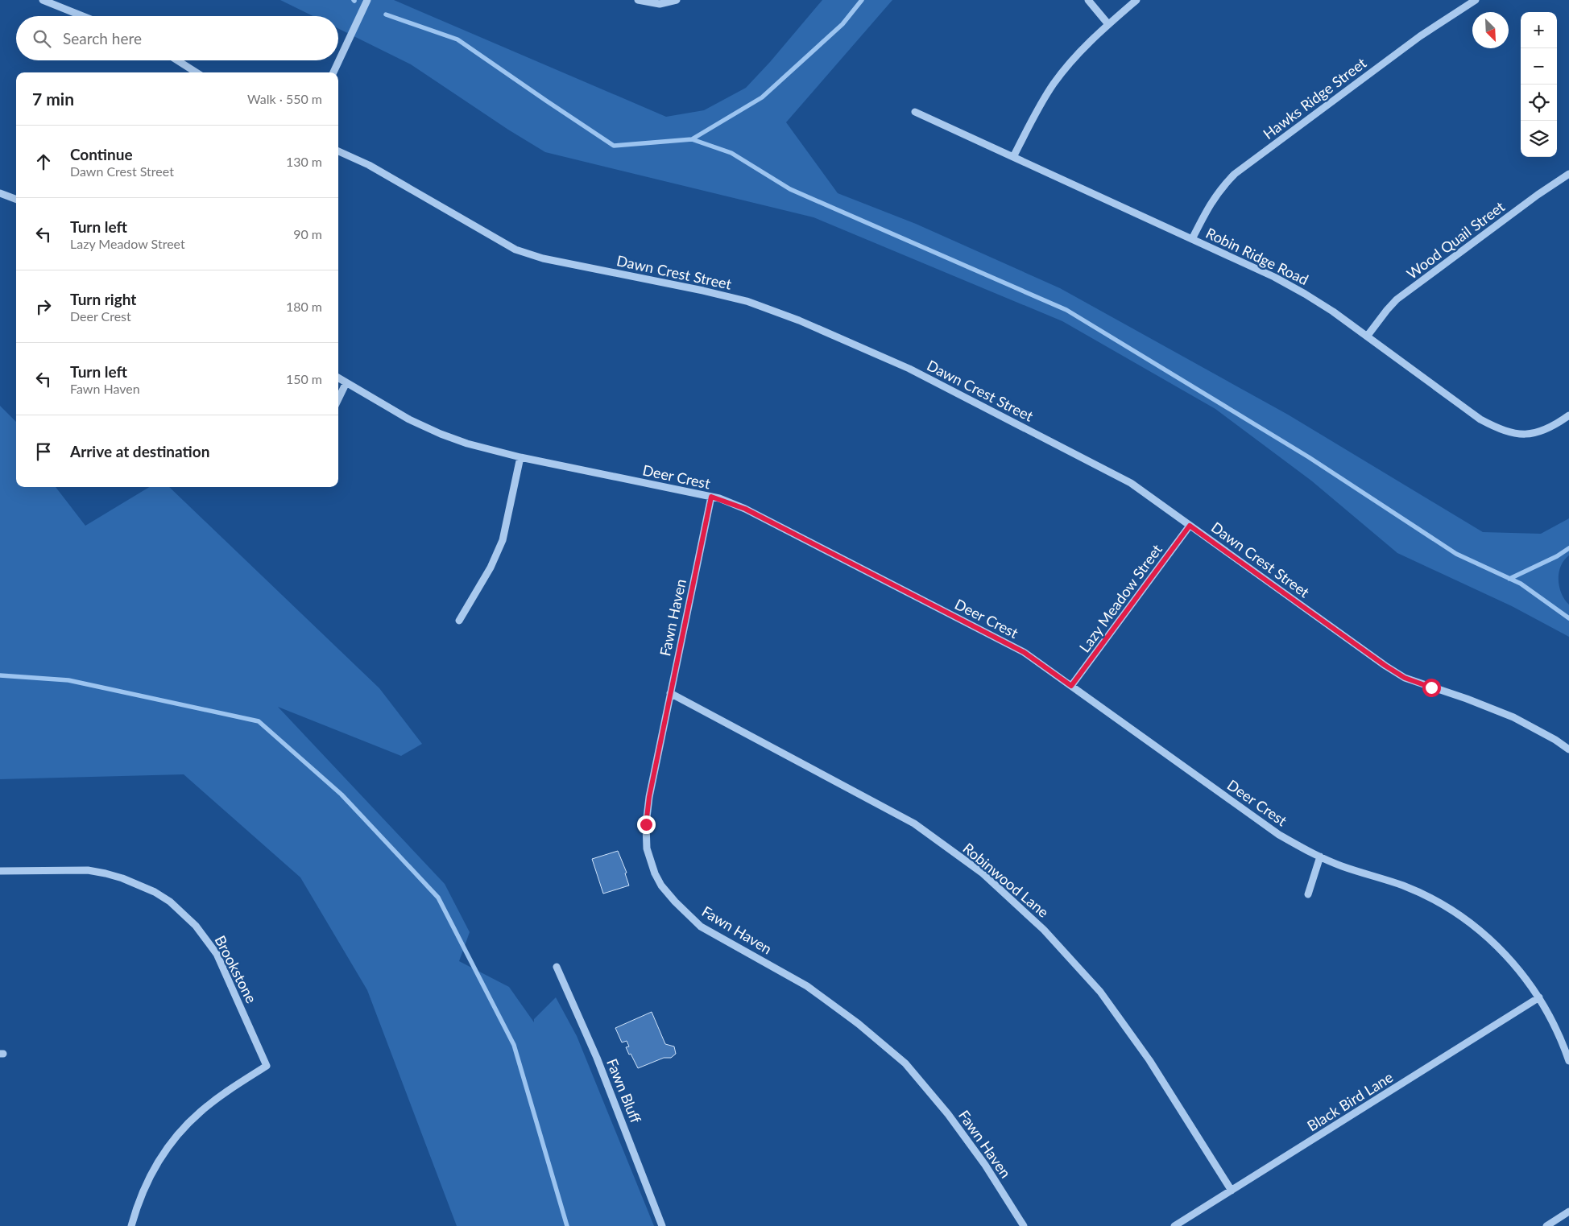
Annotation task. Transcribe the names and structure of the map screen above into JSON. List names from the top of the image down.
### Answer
{
  "streets": {
    "street": [
      "Hawks Ridge Street",
      "Wood Quail Street",
      "Robin Ridge Road",
      "Dawn Crest Street",
      "Deer Crest",
      "Lazy Meadow Street",
      "Fawn Haven",
      "Robinwood Lane",
      "Brookstone",
      "Fawn Bluff",
      "Black Bird Lane"
    ]
  },
  "crossings": [
    ["Hawks Ridge Street", "Robin Ridge Road"],
    ["Wood Quail Street", "Robin Ridge Road"],
    ["Dawn Crest Street", "Lazy Meadow Street"],
    ["Deer Crest", "Lazy Meadow Street"],
    ["Deer Crest", "Fawn Haven"],
    ["Deer Crest", "Black Bird Lane"],
    ["Fawn Haven", "Robinwood Lane"],
    ["Robinwood Lane", "Black Bird Lane"]
  ],
  "north": "bottom right",
  "page": {
    "map_buttons": ["+", "−"],
    "search": "Search here",
    "heading": ["7 min", "Walk · 550 m"],
    "list": [
      ["Continue", "Dawn Crest Street", "130 m"],
      ["Turn left", "Lazy Meadow Street", "90 m"],
      ["Turn right", "Deer Crest", "180 m"],
      ["Turn left", "Fawn Haven", "150 m"],
      "Arrive at destination"
    ]
  }
}
